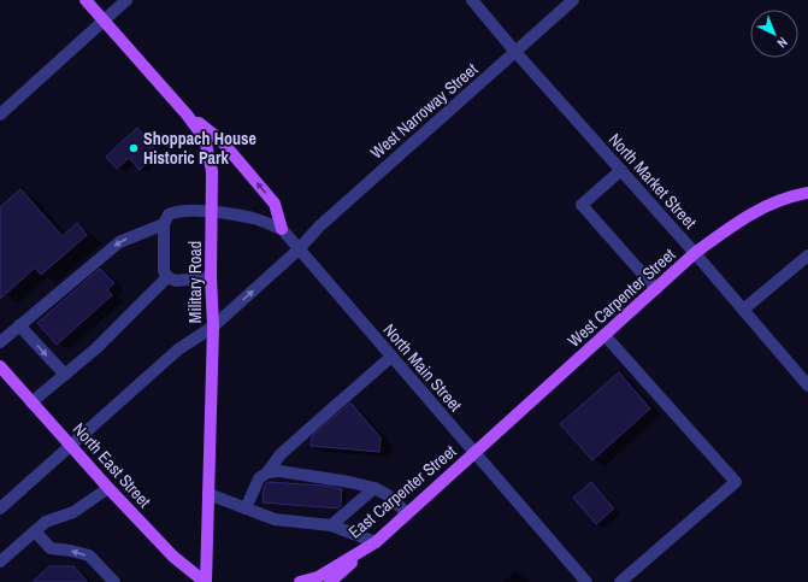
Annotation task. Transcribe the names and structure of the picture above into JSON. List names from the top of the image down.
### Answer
{
  "streets": {
    "main road": [
      "Military Road",
      "West Carpenter Street",
      "North East Street",
      "East Carpenter Street"
    ],
    "street": ["West Narroway Street", "North Market Street", "North Main Street"]
  },
  "crossings": [
    ["West Narroway Street", "North Market Street"],
    ["West Narroway Street", "Military Road"],
    ["West Narroway Street", "North Main Street"],
    ["West Narroway Street", "North East Street"],
    ["North Market Street", "West Carpenter Street"],
    ["Military Road", "North Main Street"],
    ["Military Road", "North East Street"],
    ["West Carpenter Street", "North Main Street"],
    ["West Carpenter Street", "East Carpenter Street"],
    ["North Main Street", "East Carpenter Street"]
  ],
  "places": ["Shoppach House Historic Park"],
  "north": "bottom right"
}
